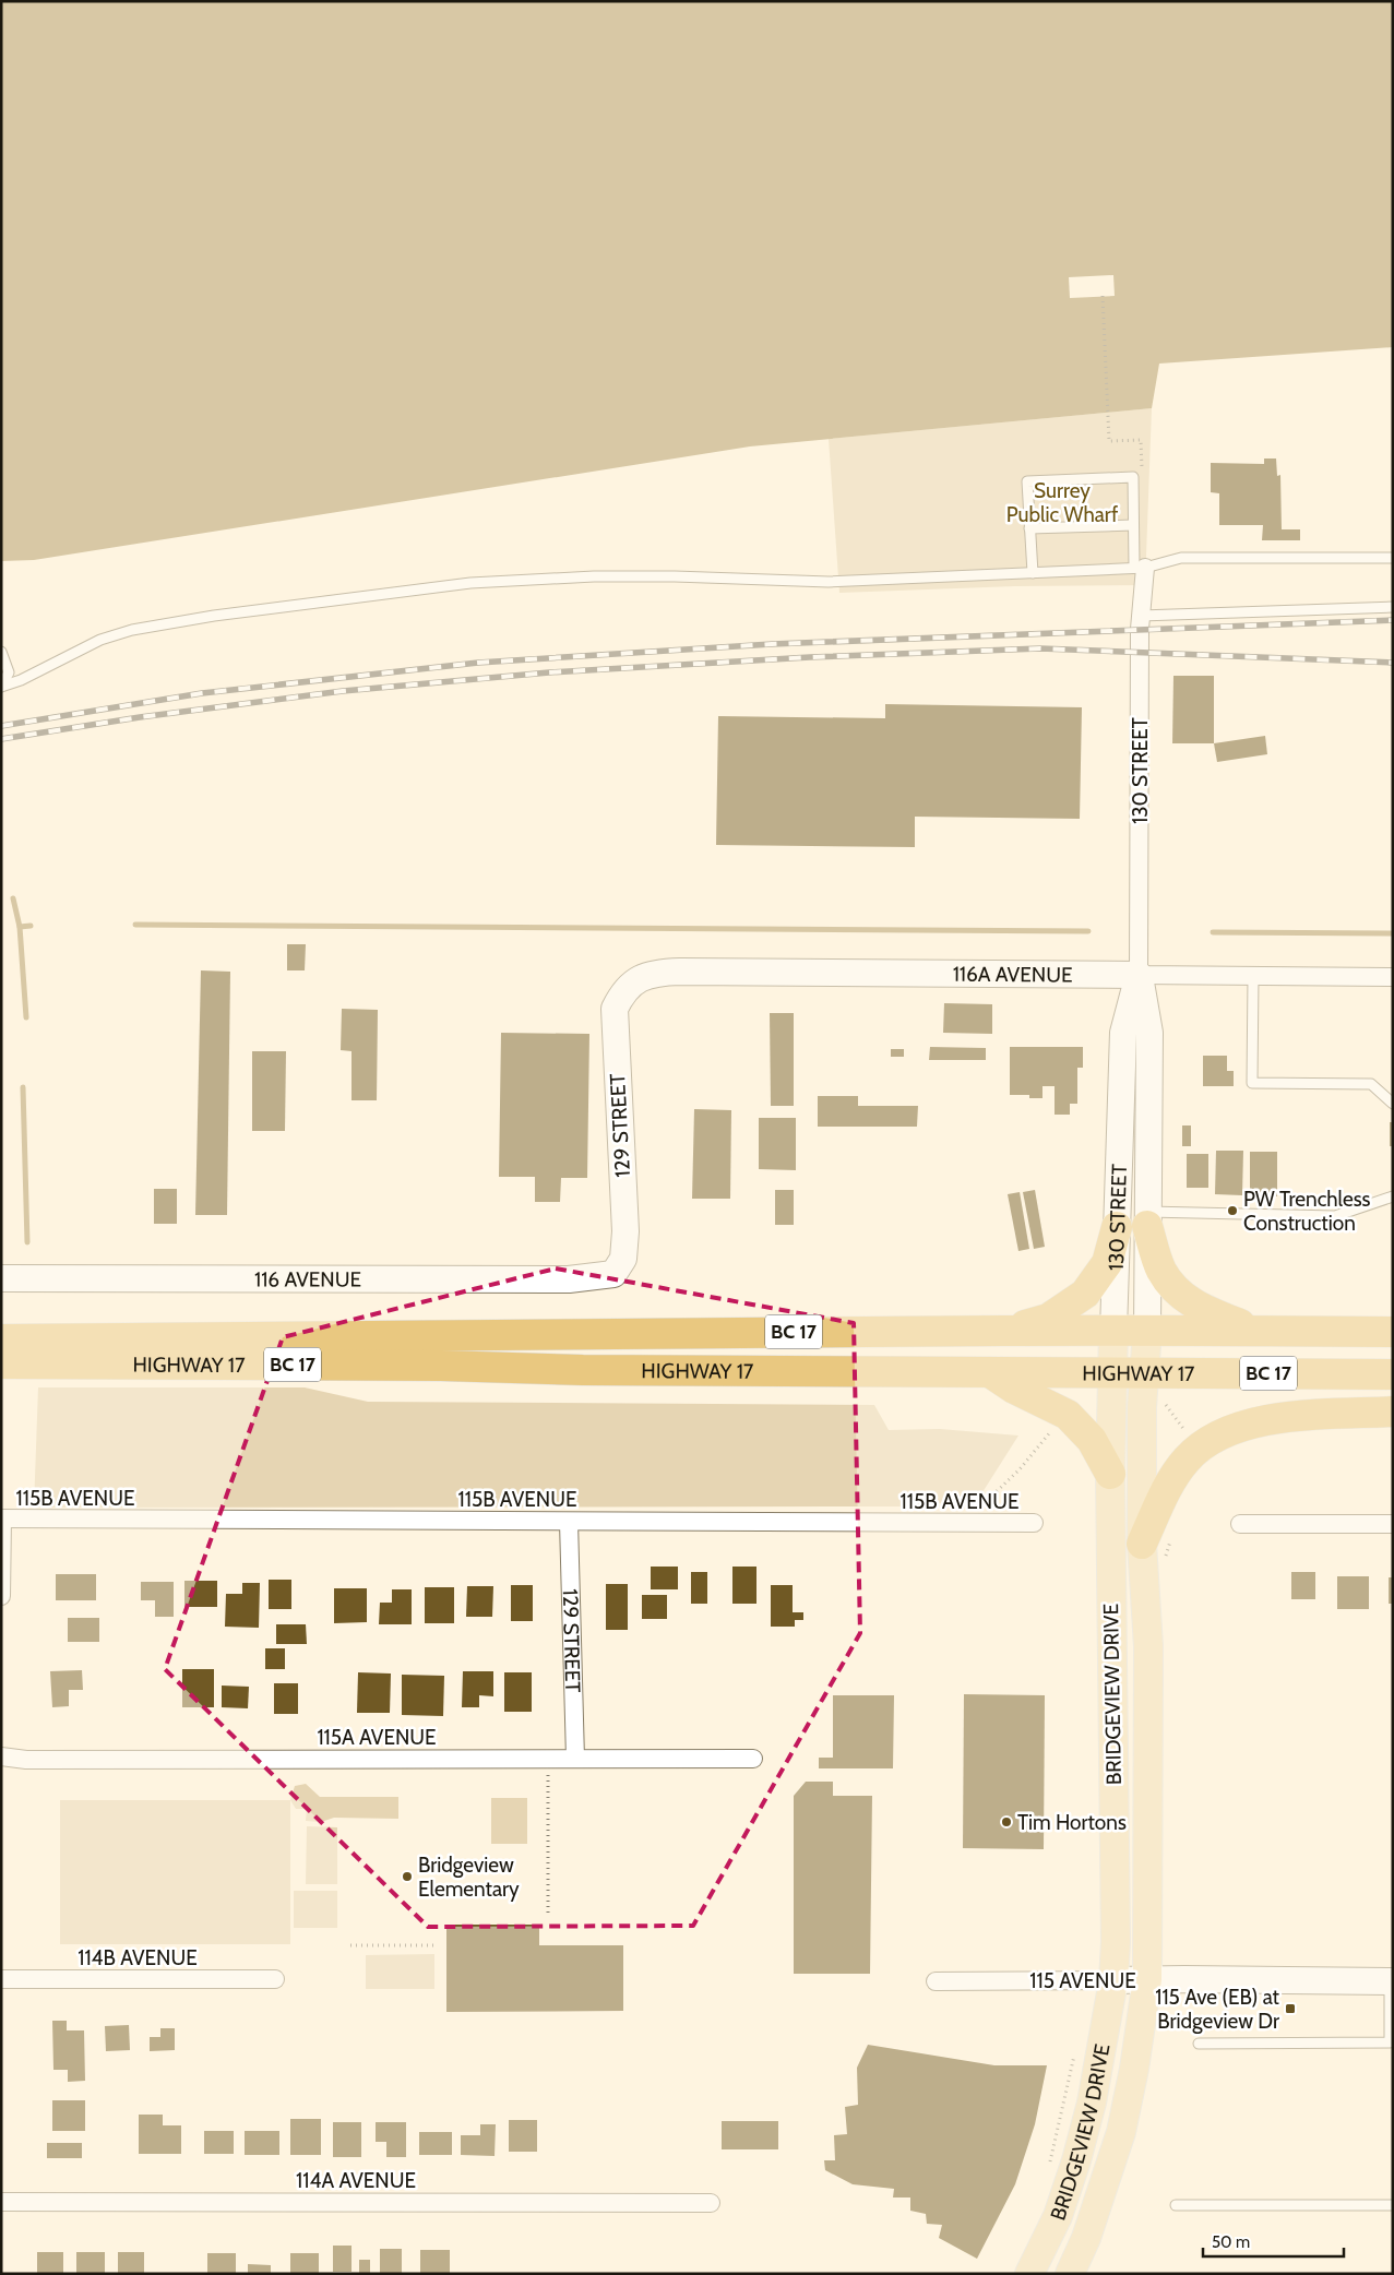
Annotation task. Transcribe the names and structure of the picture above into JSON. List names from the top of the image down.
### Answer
{
  "streets": {
    "highway": ["BC 17", "HIGHWAY 17"],
    "main road": ["BRIDGEVIEW DRIVE"],
    "street": [
      "130 STREET",
      "116A AVENUE",
      "129 STREET",
      "116 AVENUE",
      "115B AVENUE",
      "115A AVENUE",
      "114B AVENUE",
      "115 AVENUE",
      "114A AVENUE"
    ]
  },
  "crossings": [
    ["130 STREET", "116A AVENUE"],
    ["130 STREET", "HIGHWAY 17"],
    ["130 STREET", "BRIDGEVIEW DRIVE"],
    ["116A AVENUE", "129 STREET"],
    ["129 STREET", "116 AVENUE"],
    ["129 STREET", "115B AVENUE"],
    ["129 STREET", "115A AVENUE"],
    ["HIGHWAY 17", "BRIDGEVIEW DRIVE"],
    ["BRIDGEVIEW DRIVE", "115 AVENUE"]
  ],
  "parks": ["Surrey Public Wharf"],
  "places": {
    "other": ["PW Trenchless Construction", "Tim Hortons", "Bridgeview Elementary"],
    "transit": ["115 Ave (EB) at Bridgeview Dr"]
  },
  "scale_bar": "50 m"
}
